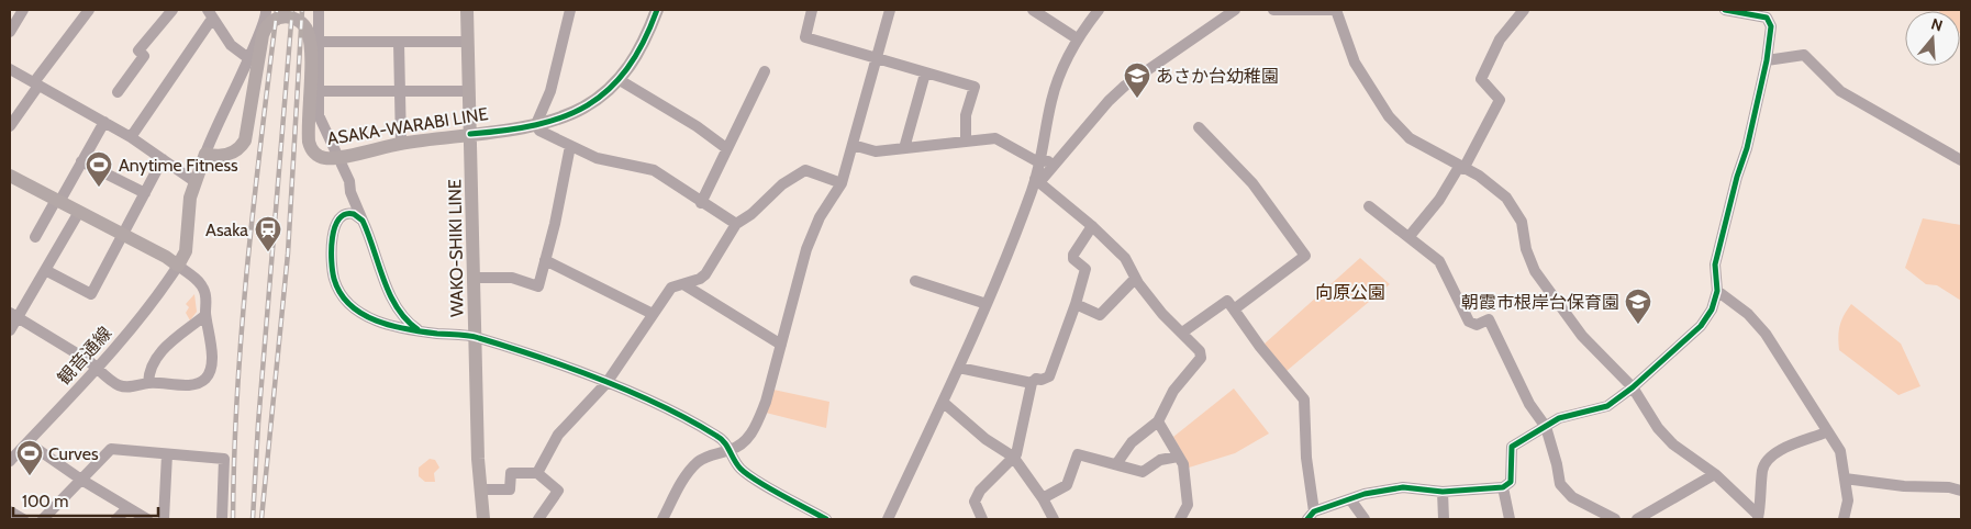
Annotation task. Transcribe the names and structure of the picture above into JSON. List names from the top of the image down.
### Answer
{
  "streets": {
    "main road": ["ASAKA-WARABI LINE", "WAKO-SHIKI LINE"],
    "street": ["観音通線"]
  },
  "crossings": [
    ["ASAKA-WARABI LINE", "WAKO-SHIKI LINE"]
  ],
  "parks": ["向原公園"],
  "places": {
    "school or university": ["あさか台幼稚園", "朝霞市根岸台保育園"],
    "sports": ["Anytime Fitness", "Curves"],
    "station": ["Asaka"]
  },
  "scale_bar": "100 m",
  "north": "top"
}
